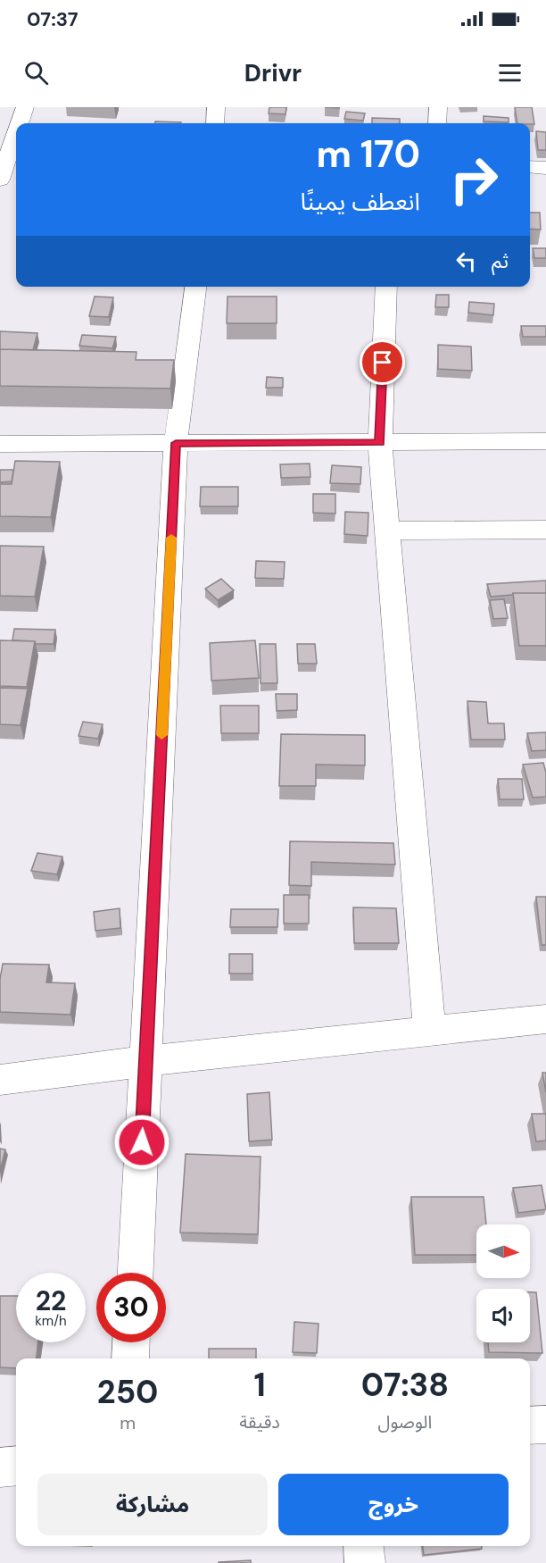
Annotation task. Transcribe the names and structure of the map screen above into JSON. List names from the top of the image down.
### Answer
{
  "north": "right",
  "page": {
    "status": "07:37",
    "header": "Drivr",
    "turn": ["170 m", "انعطف يمينًا"],
    "then": "ثم",
    "speed": "22 km/h",
    "limit": "30",
    "eta": [
      "07:38",
      "الوصول",
      "1",
      "دقيقة",
      "250",
      "m"
    ],
    "buttons": ["خروج", "مشاركة"]
  }
}
